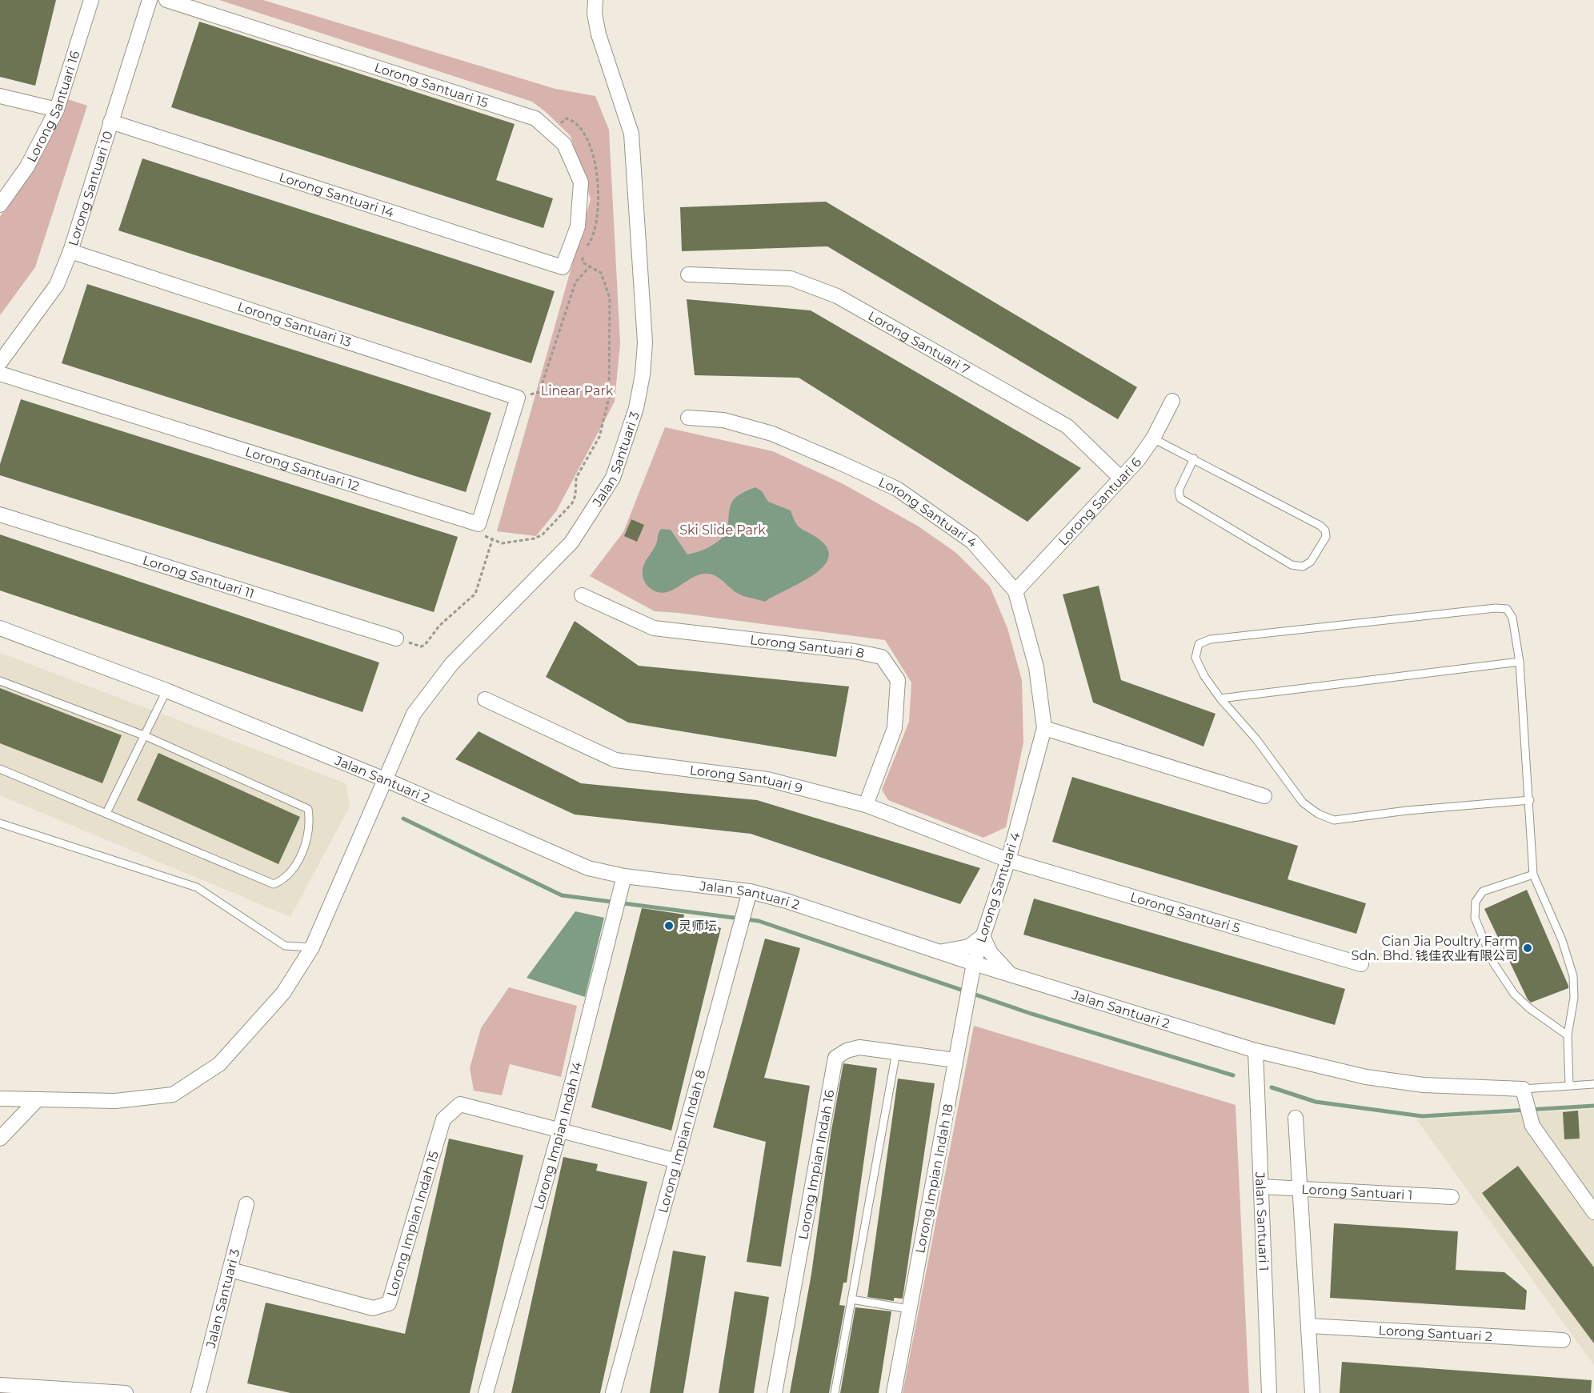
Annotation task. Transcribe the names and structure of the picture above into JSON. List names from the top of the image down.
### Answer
{
  "streets": {
    "street": [
      "Lorong Santuari 15",
      "Lorong Santuari 16",
      "Lorong Santuari 10",
      "Lorong Santuari 14",
      "Lorong Santuari 13",
      "Lorong Santuari 7",
      "Jalan Santuari 3",
      "Lorong Santuari 12",
      "Lorong Santuari 6",
      "Lorong Santuari 4",
      "Lorong Santuari 11",
      "Lorong Santuari 8",
      "Jalan Santuari 2",
      "Lorong Santuari 9",
      "Lorong Santuari 5",
      "Lorong Impian Indah 14",
      "Lorong Impian Indah 8",
      "Lorong Impian Indah 16",
      "Lorong Impian Indah 18",
      "Lorong Santuari 1",
      "Jalan Santuari 1",
      "Lorong Impian Indah 15",
      "Lorong Santuari 2"
    ]
  },
  "crossings": [
    ["Lorong Santuari 15", "Lorong Santuari 14"],
    ["Lorong Santuari 10", "Lorong Santuari 14"],
    ["Lorong Santuari 10", "Lorong Santuari 13"],
    ["Lorong Santuari 7", "Lorong Santuari 6"],
    ["Jalan Santuari 3", "Jalan Santuari 2"],
    ["Jalan Santuari 3", "Lorong Impian Indah 15"],
    ["Lorong Santuari 6", "Lorong Santuari 4"],
    ["Lorong Santuari 4", "Jalan Santuari 2"],
    ["Lorong Santuari 4", "Lorong Santuari 9"],
    ["Lorong Santuari 4", "Lorong Santuari 5"],
    ["Lorong Santuari 4", "Lorong Impian Indah 18"],
    ["Lorong Santuari 8", "Lorong Santuari 9"],
    ["Jalan Santuari 2", "Lorong Impian Indah 14"],
    ["Jalan Santuari 2", "Lorong Impian Indah 8"],
    ["Jalan Santuari 2", "Lorong Impian Indah 18"],
    ["Jalan Santuari 2", "Jalan Santuari 1"],
    ["Lorong Santuari 9", "Lorong Santuari 5"],
    ["Lorong Impian Indah 14", "Lorong Impian Indah 15"],
    ["Lorong Impian Indah 16", "Lorong Impian Indah 18"],
    ["Lorong Santuari 1", "Jalan Santuari 1"]
  ],
  "parks": ["Linear Park", "Ski Slide Park"],
  "places": ["灵师坛", "Cian Jia Poultry Farm Sdn. Bhd. 钱佳农业有限公司"]
}
